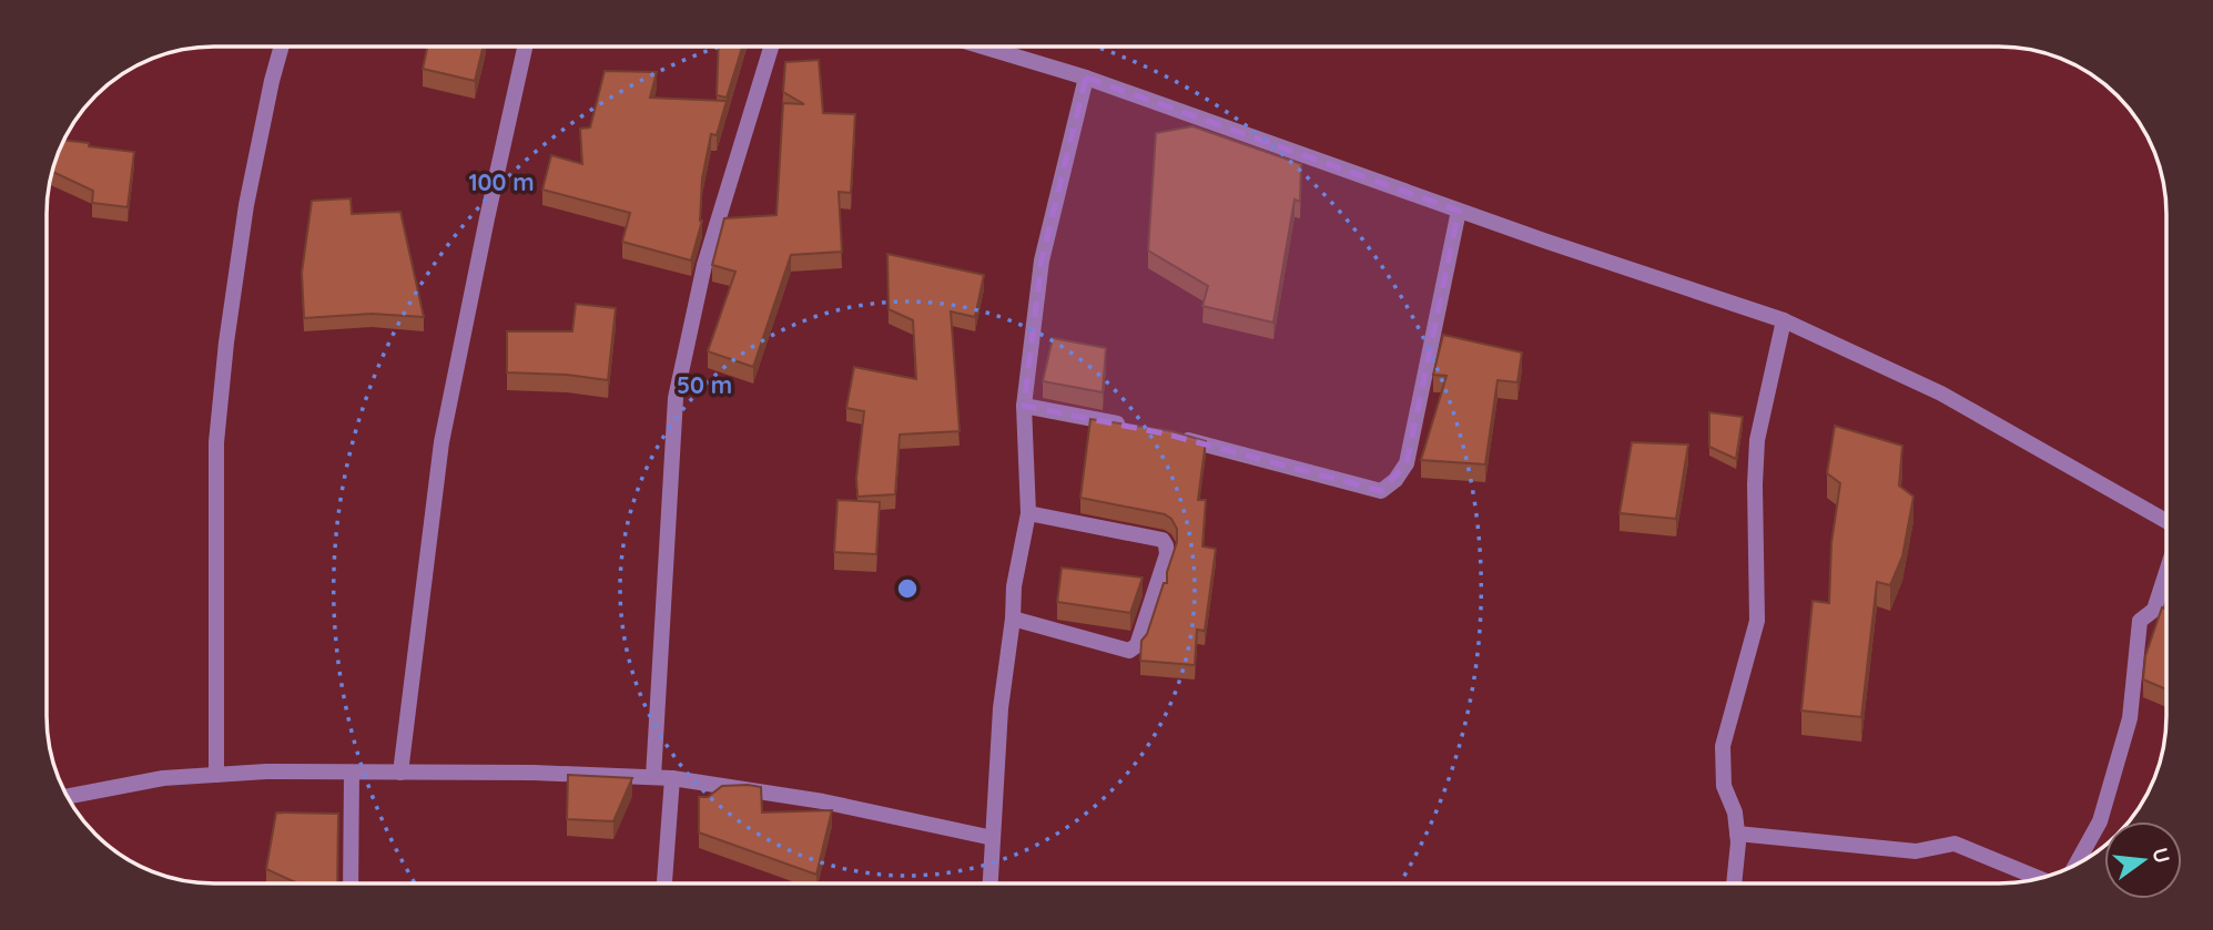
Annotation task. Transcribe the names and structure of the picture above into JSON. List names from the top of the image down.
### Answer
{
  "north": "right",
  "rings": ["100 m", "50 m"]
}
